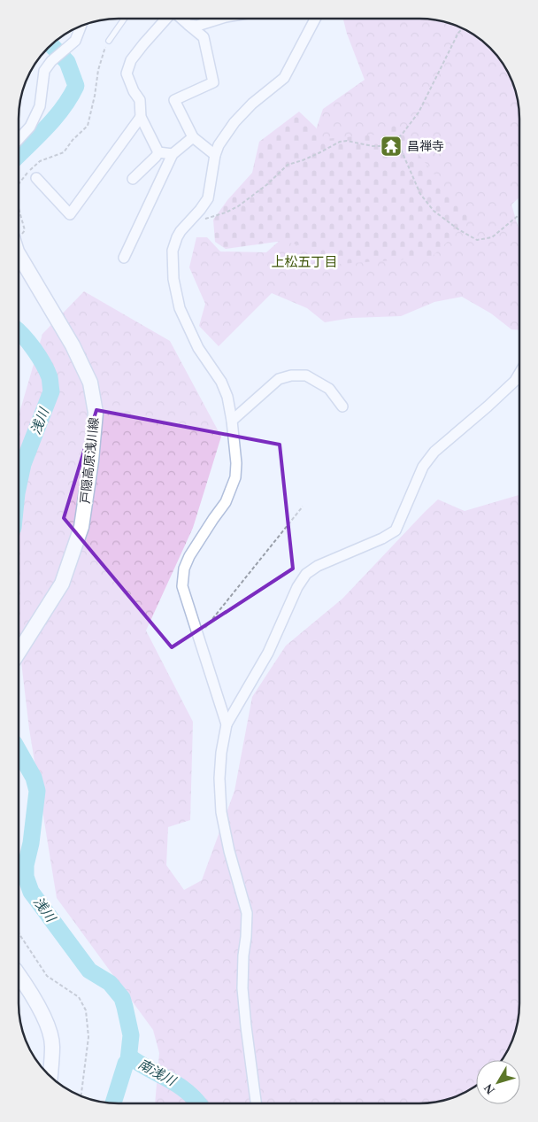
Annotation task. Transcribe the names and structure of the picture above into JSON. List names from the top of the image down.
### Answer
{
  "streets": {
    "main road": ["戸隠高原浅川線"]
  },
  "districts": ["上松五丁目"],
  "water": ["浅川", "南浅川"],
  "places": {
    "temple": ["昌禅寺"]
  },
  "north": "bottom left"
}
